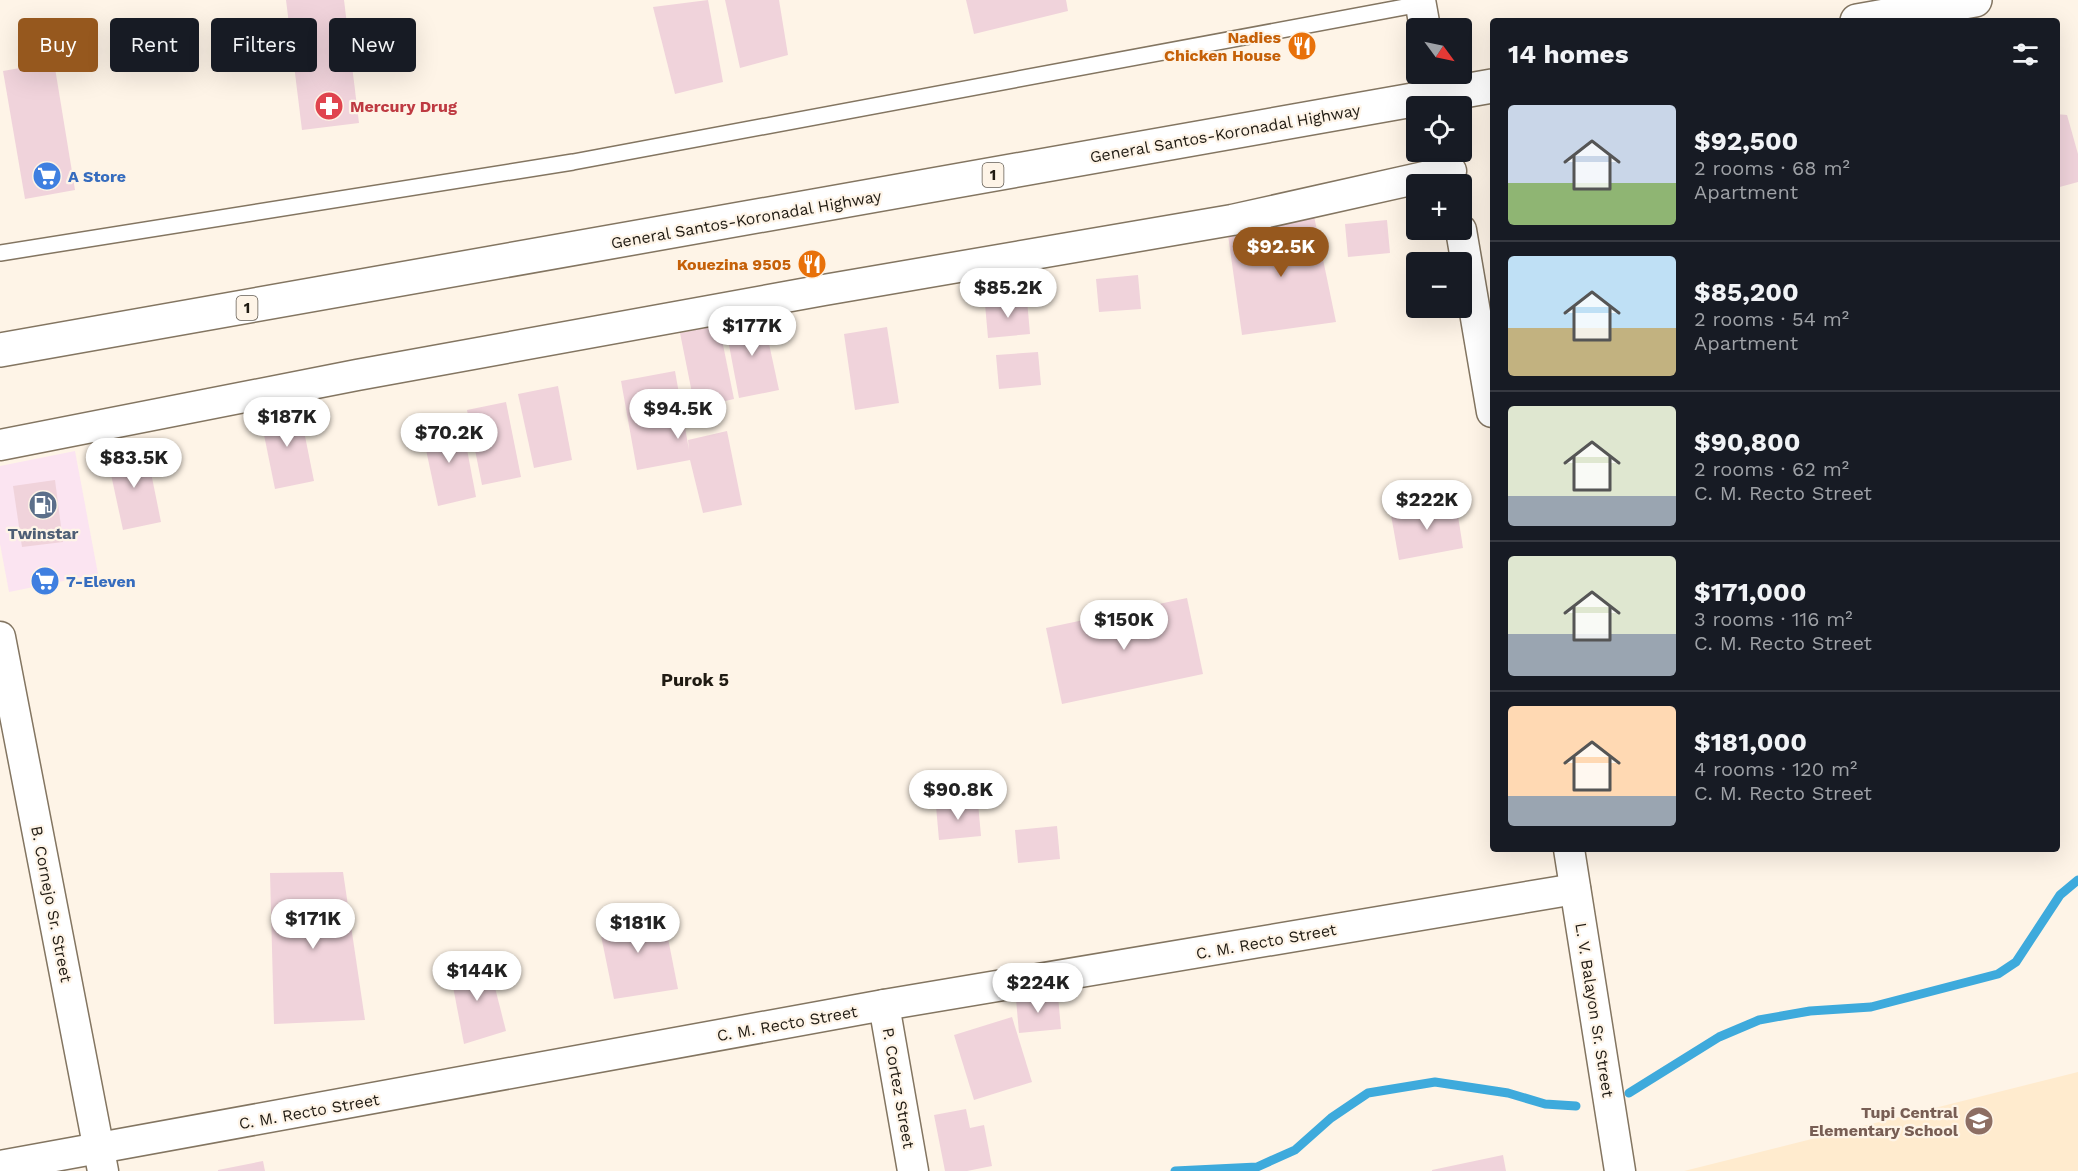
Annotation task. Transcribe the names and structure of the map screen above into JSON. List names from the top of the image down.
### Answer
{
  "streets": {
    "highway": ["General Santos-Koronadal Highway", "1"],
    "street": [
      "B. Cornejo Sr. Street",
      "C. M. Recto Street",
      "L. V. Balayon Sr. Street",
      "P. Cortez Street"
    ]
  },
  "crossings": [
    ["B. Cornejo Sr. Street", "C. M. Recto Street"],
    ["C. M. Recto Street", "L. V. Balayon Sr. Street"],
    ["C. M. Recto Street", "P. Cortez Street"]
  ],
  "districts": ["Purok 5"],
  "places": {
    "restaurant": ["Nadies Chicken House", "Kouezina 9505"],
    "pharmacy": ["Mercury Drug"],
    "supermarket": ["A Store", "7-Eleven"],
    "fuel station": ["Twinstar"],
    "school or university": ["Tupi Central Elementary School"]
  },
  "north": "bottom right",
  "page": {
    "map_buttons": ["+", "−"],
    "chip": [
      "Buy",
      "Rent",
      "Filters",
      "New"
    ],
    "heading": "14 homes",
    "list": [
      {
        "name": "$92,500",
        "note": "2 rooms · 68 m² · Apartment"
      },
      {
        "name": "$85,200",
        "note": "2 rooms · 54 m² · Apartment"
      },
      {
        "name": "$90,800",
        "note": "2 rooms · 62 m² · C. M. Recto Street"
      },
      {
        "name": "$171,000",
        "note": "3 rooms · 116 m² · C. M. Recto Street"
      },
      {
        "name": "$181,000",
        "note": "4 rooms · 120 m² · C. M. Recto Street"
      }
    ],
    "price": [
      "$92.5K",
      "$85.2K",
      "$177K",
      "$94.5K",
      "$187K",
      "$70.2K",
      "$83.5K",
      "$222K",
      "$150K",
      "$90.8K",
      "$171K",
      "$181K",
      "$144K",
      "$224K"
    ]
  }
}
